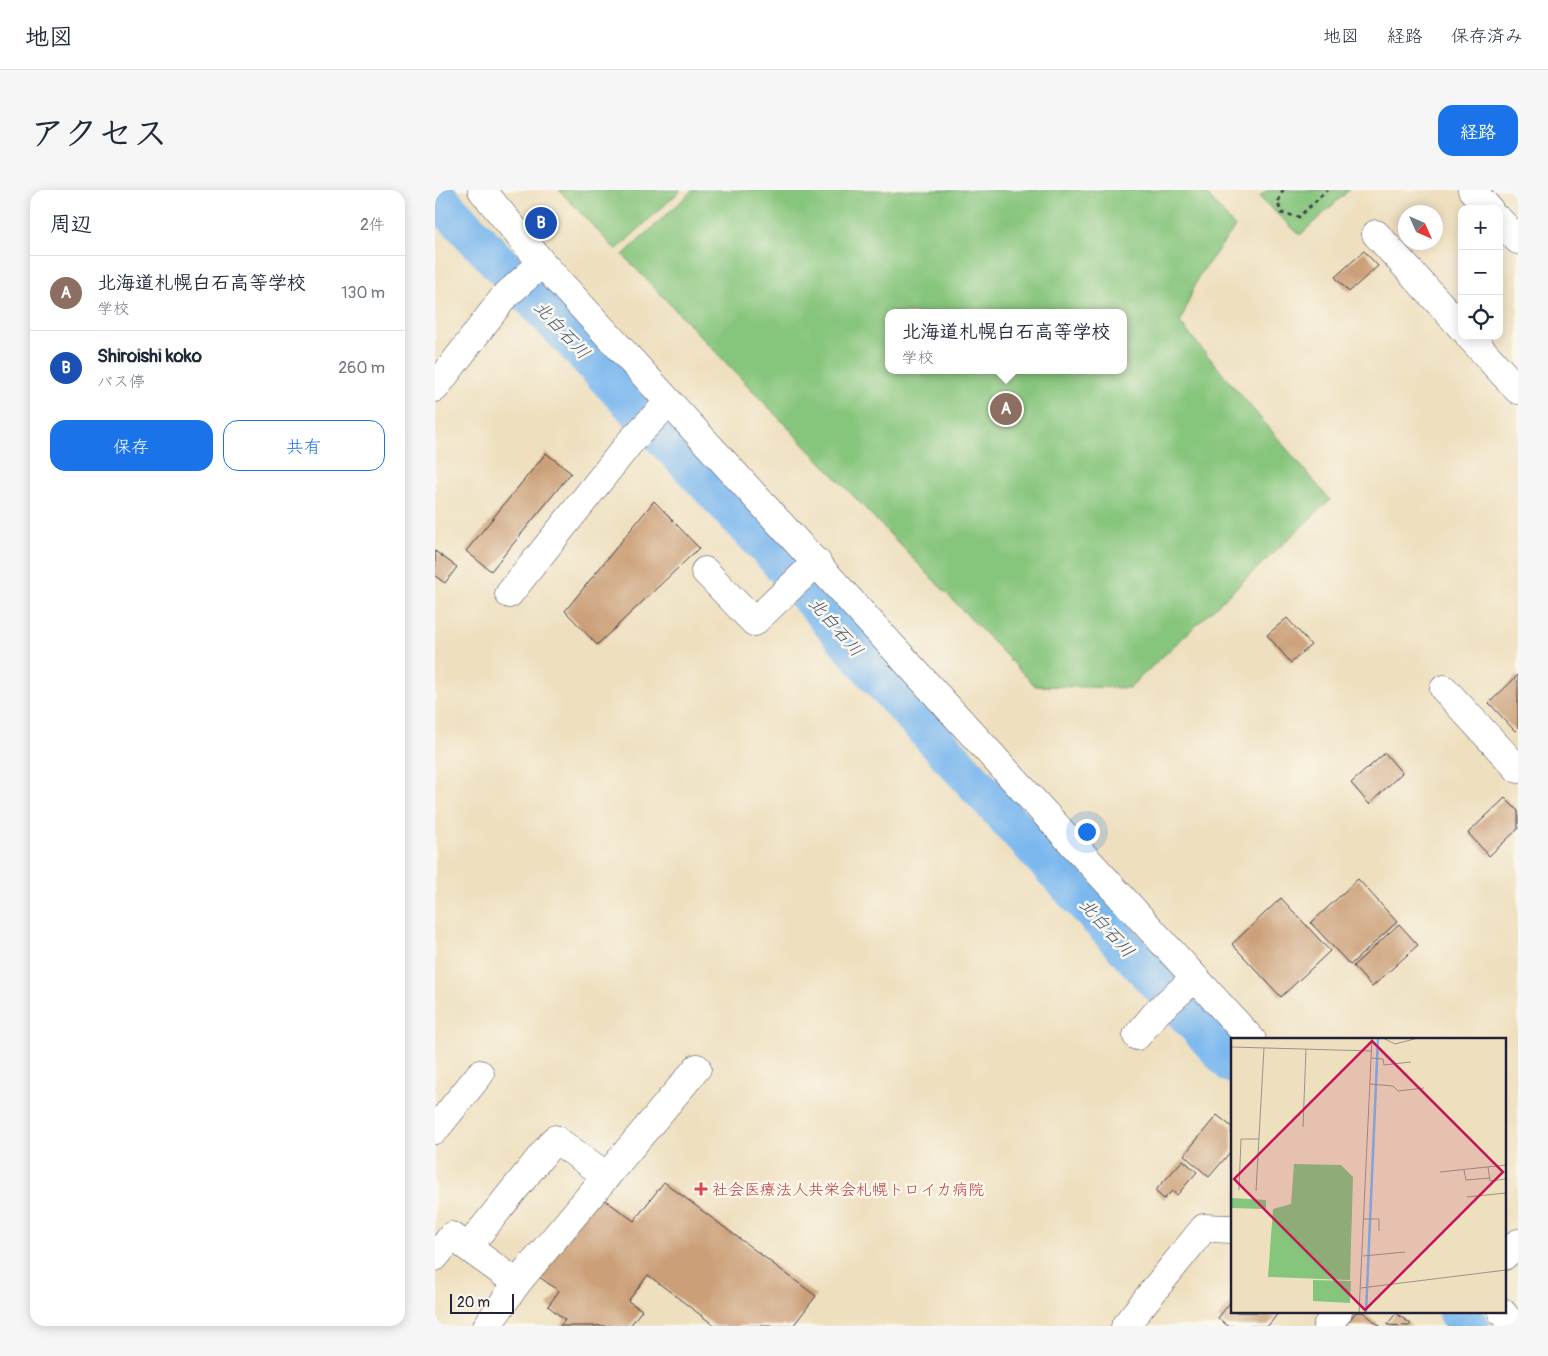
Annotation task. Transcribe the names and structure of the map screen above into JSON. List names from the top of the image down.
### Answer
{
  "water": ["北白石川"],
  "places": {
    "health": ["社会医療法人共栄会札幌トロイカ病院"]
  },
  "scale_bar": "20 m",
  "north": "bottom right",
  "page": {
    "header": "地図",
    "nav": ["地図", "経路", "保存済み"],
    "title": "アクセス",
    "buttons": [
      "経路",
      ["保存", "共有"]
    ],
    "heading": ["周辺", "2件"],
    "map_buttons": ["+", "−"],
    "pins": ["B", "A"],
    "list": [
      {
        "mark": "A",
        "name": "北海道札幌白石高等学校",
        "note": "学校",
        "value": "130 m"
      },
      {
        "mark": "B",
        "name": "Shiroishi koko",
        "note": "バス停",
        "value": "260 m"
      }
    ],
    "popup": ["北海道札幌白石高等学校", "学校"],
    "scale": "20 m"
  }
}
